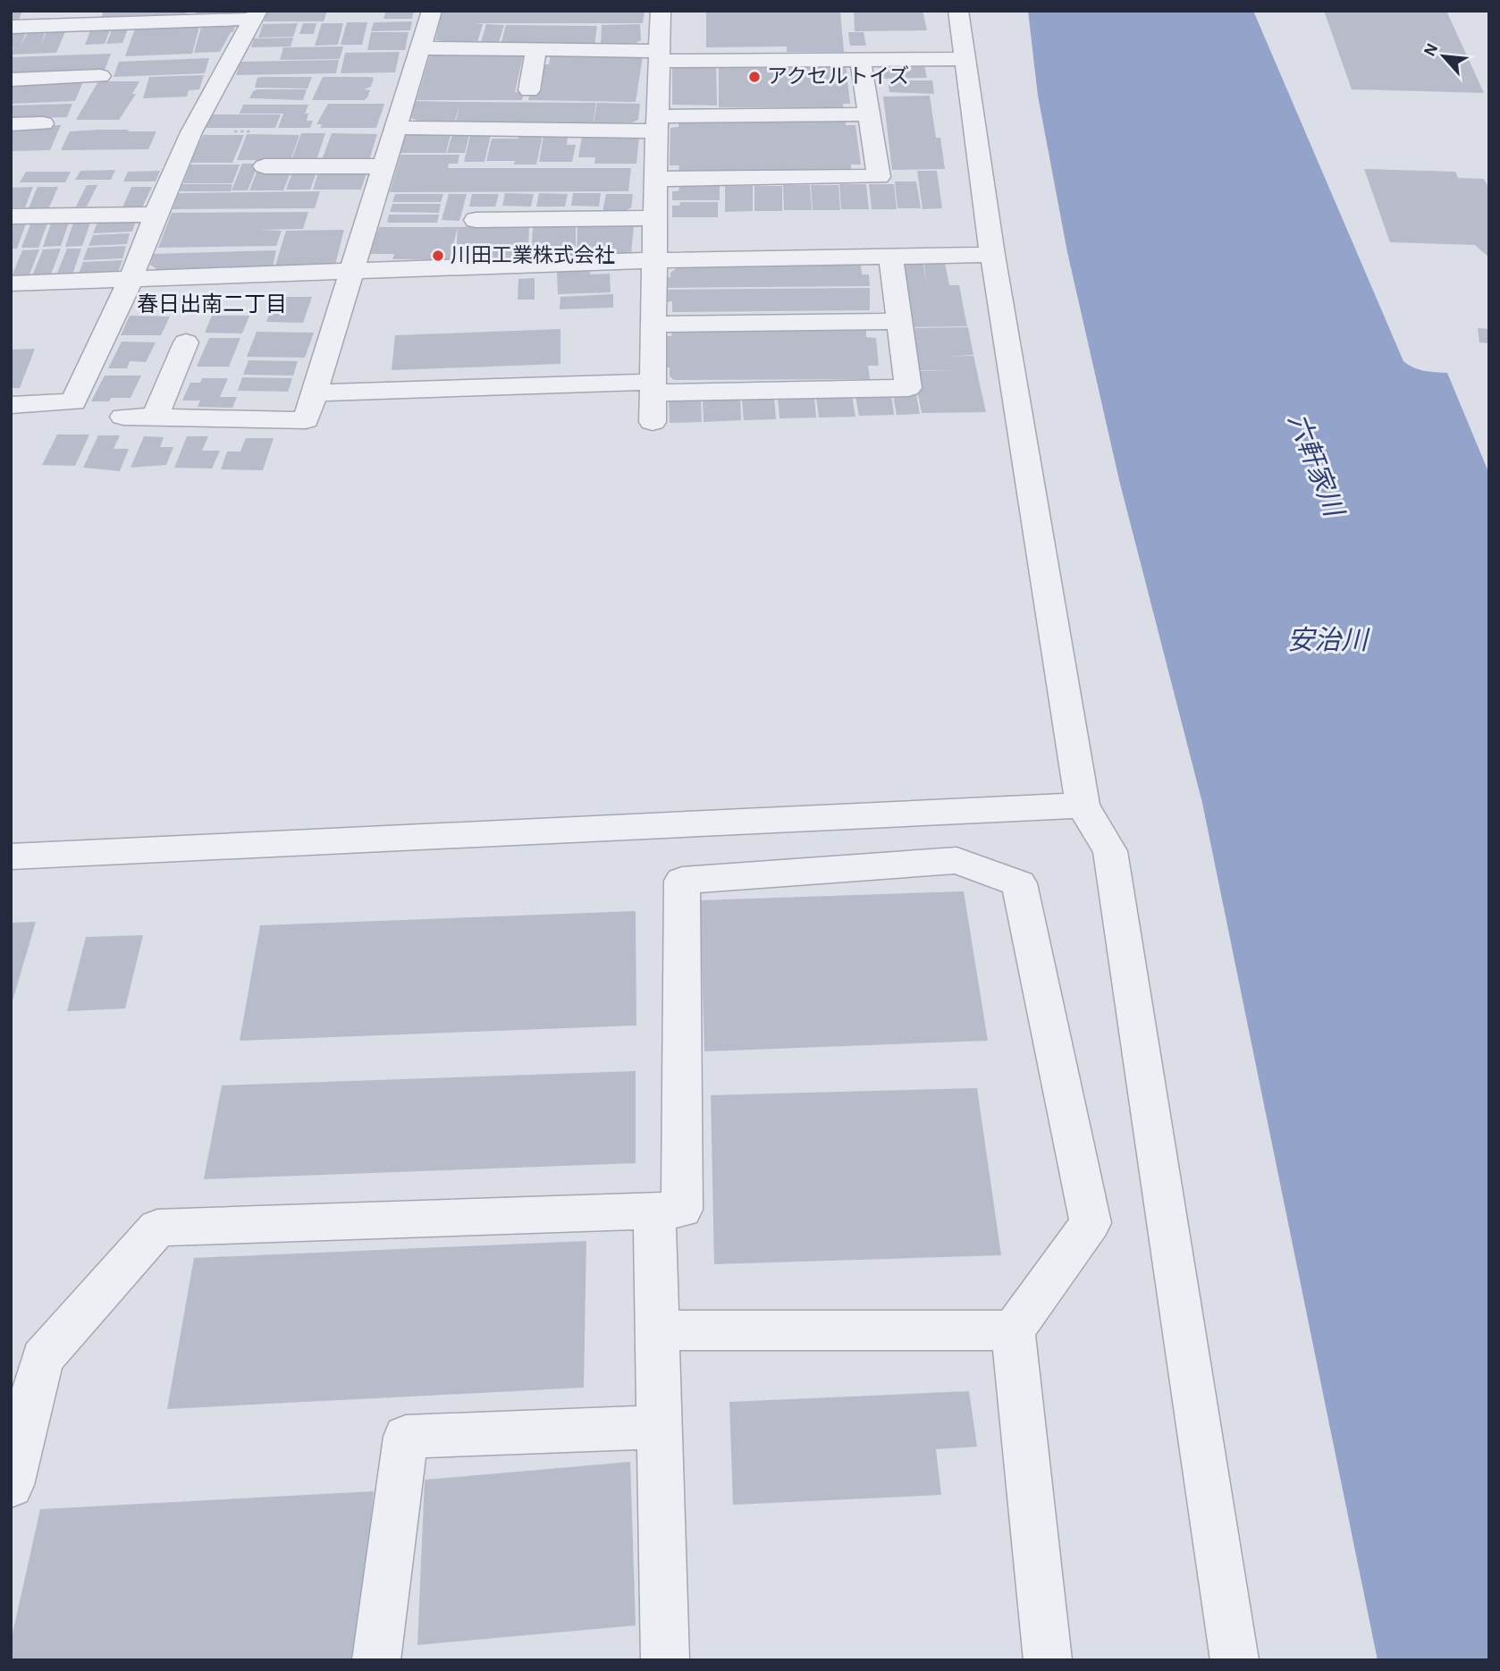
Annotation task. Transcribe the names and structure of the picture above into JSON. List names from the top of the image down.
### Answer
{
  "districts": ["春日出南二丁目"],
  "water": ["六軒家川", "安治川"],
  "places": ["アクセルトイズ", "川田工業株式会社"],
  "north": "top left"
}
